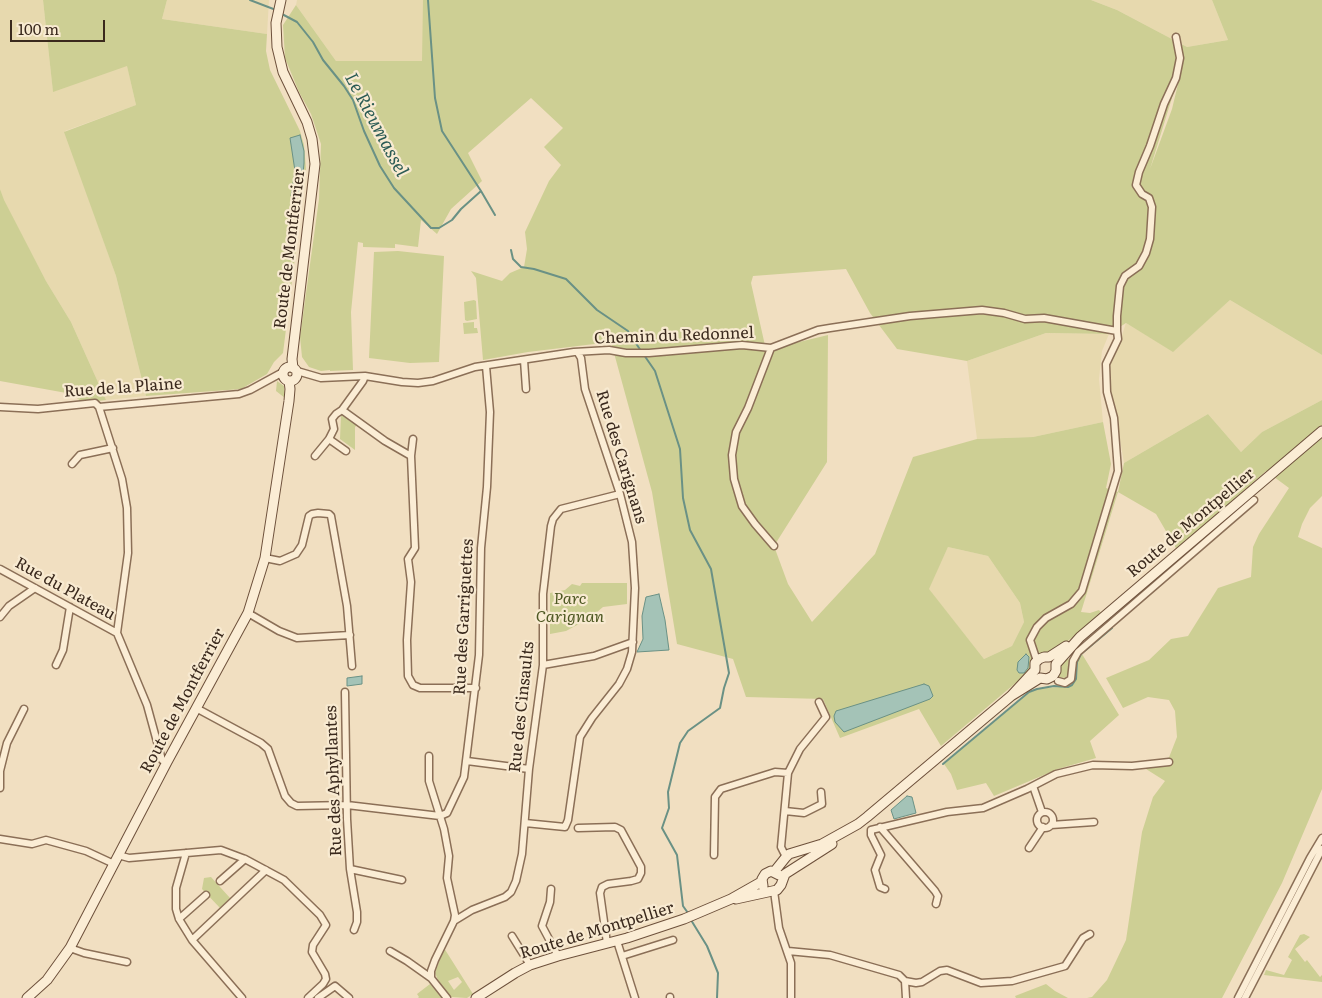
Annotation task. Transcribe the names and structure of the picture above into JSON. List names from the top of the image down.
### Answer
{
  "streets": {
    "street": [
      "Route de Montferrier",
      "Chemin du Redonnel",
      "Rue de la Plaine",
      "Rue des Carignans",
      "Route de Montpellier",
      "Rue du Plateau",
      "Rue des Garriguettes",
      "Rue des Cinsaults",
      "Rue des Aphyllantes"
    ]
  },
  "crossings": [
    ["Route de Montferrier", "Chemin du Redonnel"],
    ["Route de Montferrier", "Rue de la Plaine"],
    ["Chemin du Redonnel", "Rue de la Plaine"],
    ["Chemin du Redonnel", "Rue des Carignans"],
    ["Chemin du Redonnel", "Rue des Garriguettes"],
    ["Rue des Carignans", "Rue des Cinsaults"]
  ],
  "water": ["Le Rieumassel"],
  "parks": ["Parc Carignan"],
  "scale_bar": "100 m"
}
